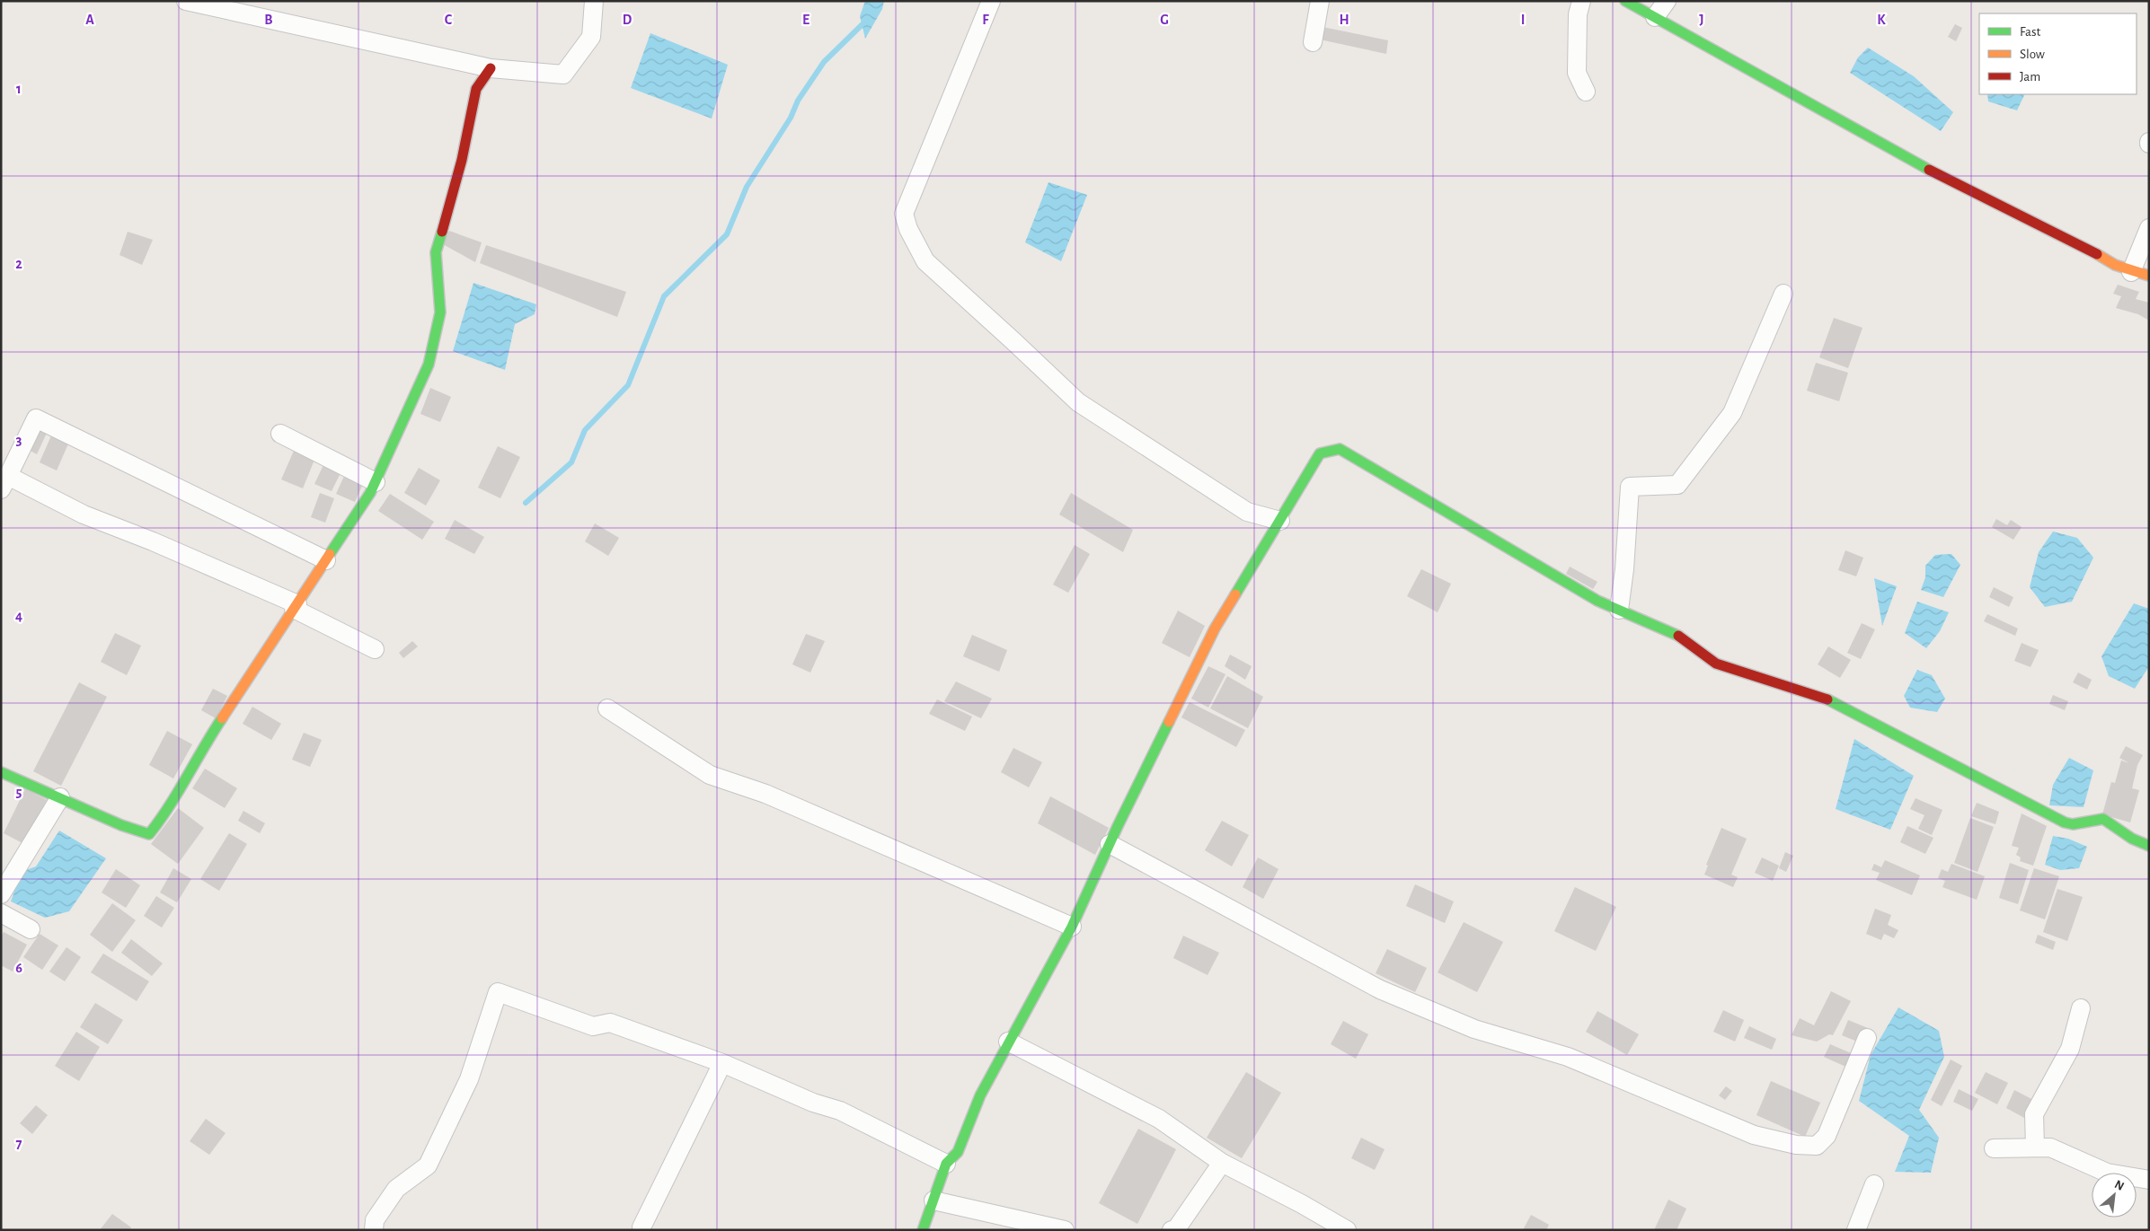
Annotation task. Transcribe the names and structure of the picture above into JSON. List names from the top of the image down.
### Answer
{
  "legend": ["Fast", "Slow", "Jam"],
  "north": "top right",
  "grid": {
    "columns": [
      "A",
      "B",
      "C",
      "D",
      "E",
      "F",
      "G",
      "H",
      "I",
      "J",
      "K"
    ],
    "rows": [
      "1",
      "2",
      "3",
      "4",
      "5",
      "6",
      "7"
    ]
  }
}
